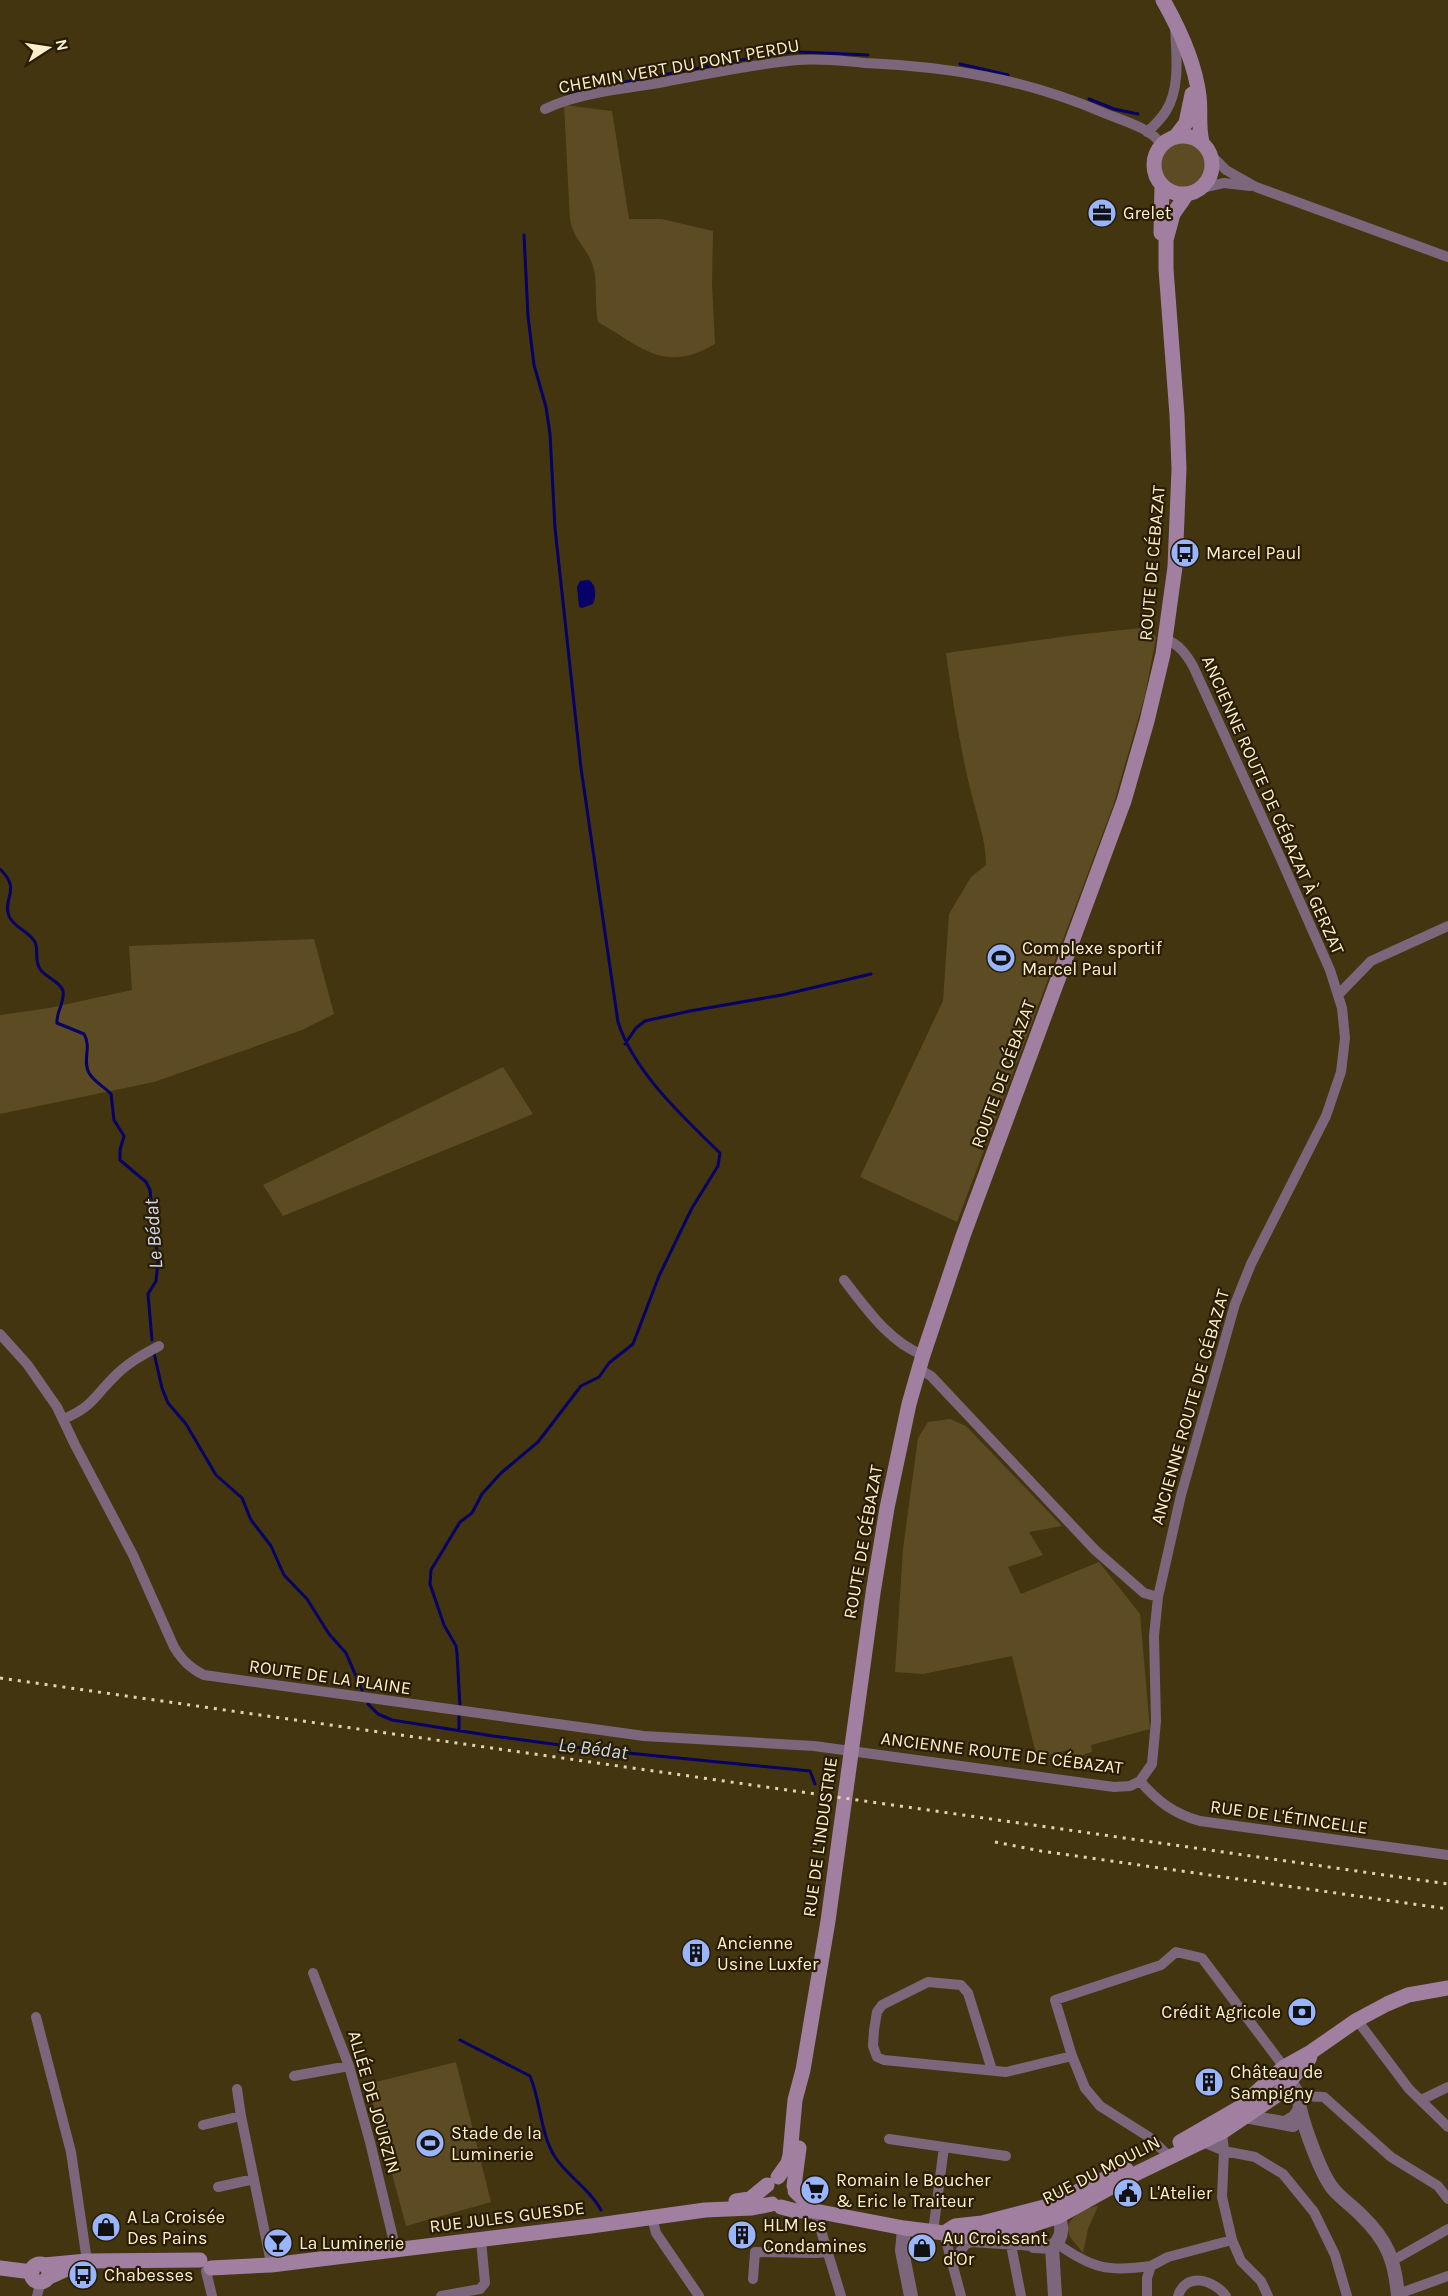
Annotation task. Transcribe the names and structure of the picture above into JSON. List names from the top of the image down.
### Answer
{
  "streets": {
    "main road": [
      "ROUTE DE CÉBAZAT",
      "RUE DE L'INDUSTRIE",
      "RUE DU MOULIN",
      "RUE JULES GUESDE"
    ],
    "street": [
      "CHEMIN VERT DU PONT PERDU",
      "ANCIENNE ROUTE DE CÉBAZAT À GERZAT",
      "ANCIENNE ROUTE DE CÉBAZAT",
      "ROUTE DE LA PLAINE",
      "RUE DE L'ÉTINCELLE",
      "ALLÉE DE JOURZIN"
    ]
  },
  "crossings": [
    ["CHEMIN VERT DU PONT PERDU", "ROUTE DE CÉBAZAT"],
    ["ROUTE DE CÉBAZAT", "ANCIENNE ROUTE DE CÉBAZAT À GERZAT"],
    ["ROUTE DE CÉBAZAT", "ANCIENNE ROUTE DE CÉBAZAT"],
    ["ROUTE DE CÉBAZAT", "ROUTE DE LA PLAINE"],
    ["ROUTE DE CÉBAZAT", "RUE DE L'INDUSTRIE"],
    ["ANCIENNE ROUTE DE CÉBAZAT À GERZAT", "ANCIENNE ROUTE DE CÉBAZAT"],
    ["ANCIENNE ROUTE DE CÉBAZAT", "ROUTE DE LA PLAINE"],
    ["ANCIENNE ROUTE DE CÉBAZAT", "RUE DE L'ÉTINCELLE"],
    ["ANCIENNE ROUTE DE CÉBAZAT", "RUE DE L'INDUSTRIE"],
    ["ROUTE DE LA PLAINE", "RUE DE L'INDUSTRIE"],
    ["RUE DE L'INDUSTRIE", "RUE DU MOULIN"],
    ["RUE DE L'INDUSTRIE", "RUE JULES GUESDE"],
    ["ALLÉE DE JOURZIN", "RUE JULES GUESDE"],
    ["RUE DU MOULIN", "RUE JULES GUESDE"]
  ],
  "water": ["Le Bédat"],
  "places": {
    "office": ["Grelet"],
    "bus stop": ["Marcel Paul", "Chabesses"],
    "sports": ["Complexe sportif Marcel Paul", "Stade de la Luminerie"],
    "building": ["Ancienne Usine Luxfer", "Château de Sampigny", "HLM les Condamines"],
    "bank": ["Crédit Agricole"],
    "supermarket": ["Romain le Boucher & Eric le Traiteur"],
    "public building": ["L'Atelier"],
    "shop": ["A La Croisée Des Pains", "Au Croissant d'Or"],
    "bar": ["La Luminerie"]
  },
  "north": "right"
}
